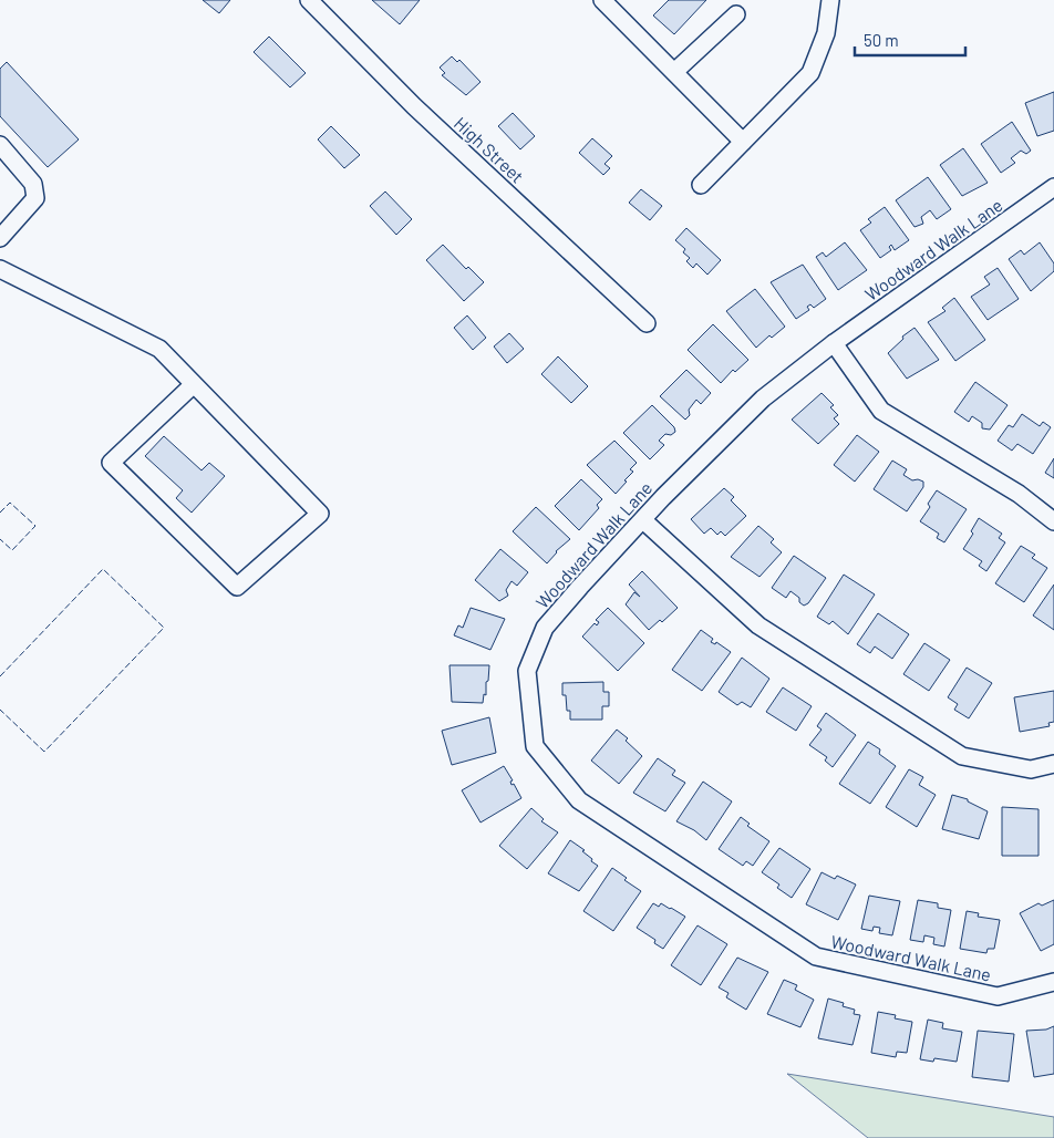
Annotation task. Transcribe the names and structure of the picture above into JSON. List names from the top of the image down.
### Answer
{
  "streets": {
    "street": ["High Street", "Woodward Walk Lane"]
  },
  "scale_bar": "50 m"
}
